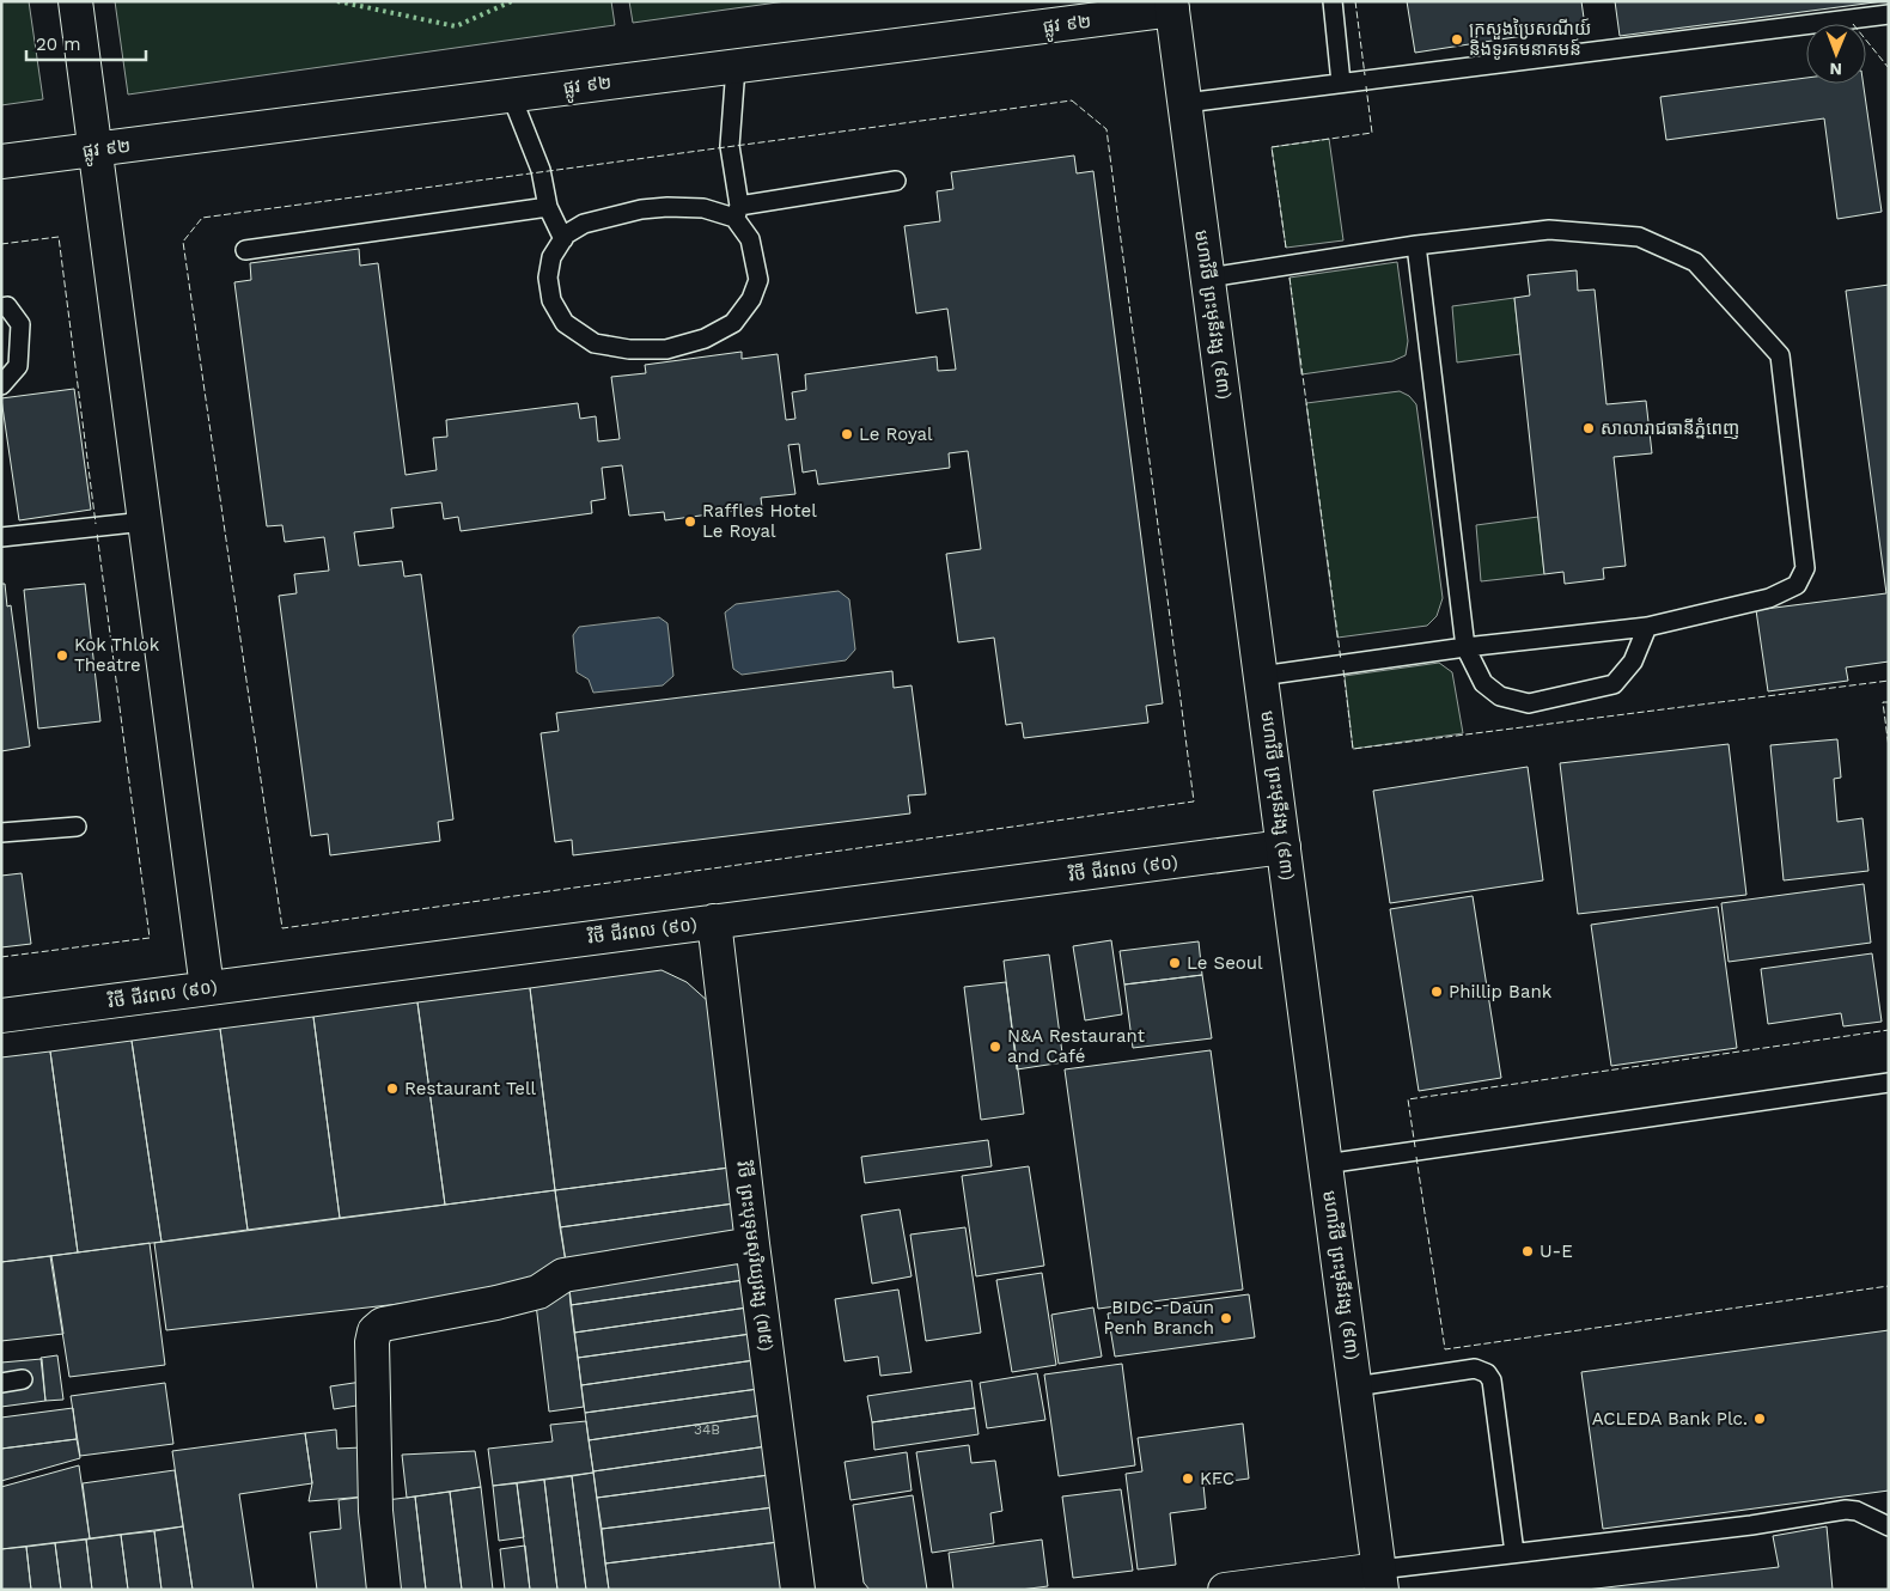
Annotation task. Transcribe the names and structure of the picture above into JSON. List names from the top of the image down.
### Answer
{
  "streets": {
    "main road": [
      "ផ្លូវ ៩២",
      "មហាវិថី ព្រះមុនីវង្ស (៩៣)",
      "វិថី ជីវពល (៩០)",
      "វិថី ព្រះបុទុមសុរិយ្យវង្ស (៧៥)"
    ]
  },
  "crossings": [
    ["ផ្លូវ ៩២", "មហាវិថី ព្រះមុនីវង្ស (៩៣)"],
    ["មហាវិថី ព្រះមុនីវង្ស (៩៣)", "វិថី ជីវពល (៩០)"],
    ["វិថី ជីវពល (៩០)", "វិថី ព្រះបុទុមសុរិយ្យវង្ស (៧៥)"]
  ],
  "places": [
    "ក្រសួងប្រៃសណីយ៍ និងទូរគមនាគមន៍",
    "សាលារាជធានីភ្នំពេញ",
    "Le Royal",
    "Raffles Hotel Le Royal",
    "Kok Thlok Theatre",
    "Le Seoul",
    "Phillip Bank",
    "N&A Restaurant and Café",
    "Restaurant Tell",
    "U-E",
    "BIDC- Daun Penh Branch",
    "ACLEDA Bank Plc.",
    "KFC"
  ],
  "house_numbers": ["34B"],
  "scale_bar": "20 m",
  "north": "bottom"
}
